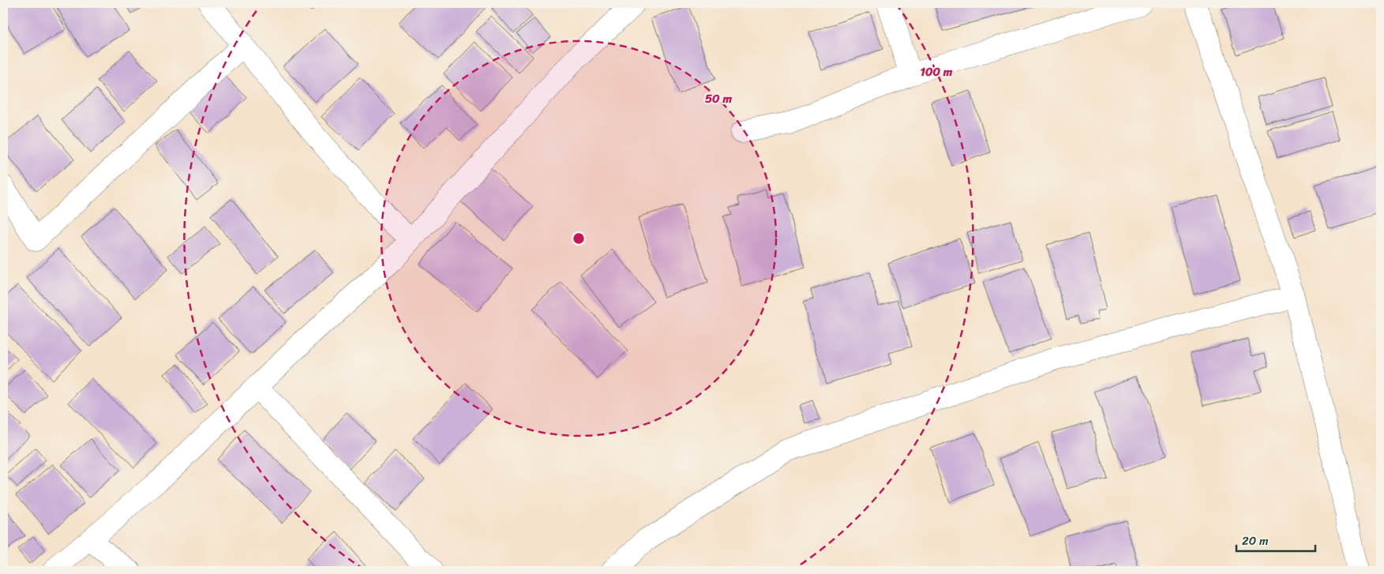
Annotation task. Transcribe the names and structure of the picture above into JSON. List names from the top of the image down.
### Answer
{
  "scale_bar": "20 m",
  "rings": ["100 m", "50 m"]
}
